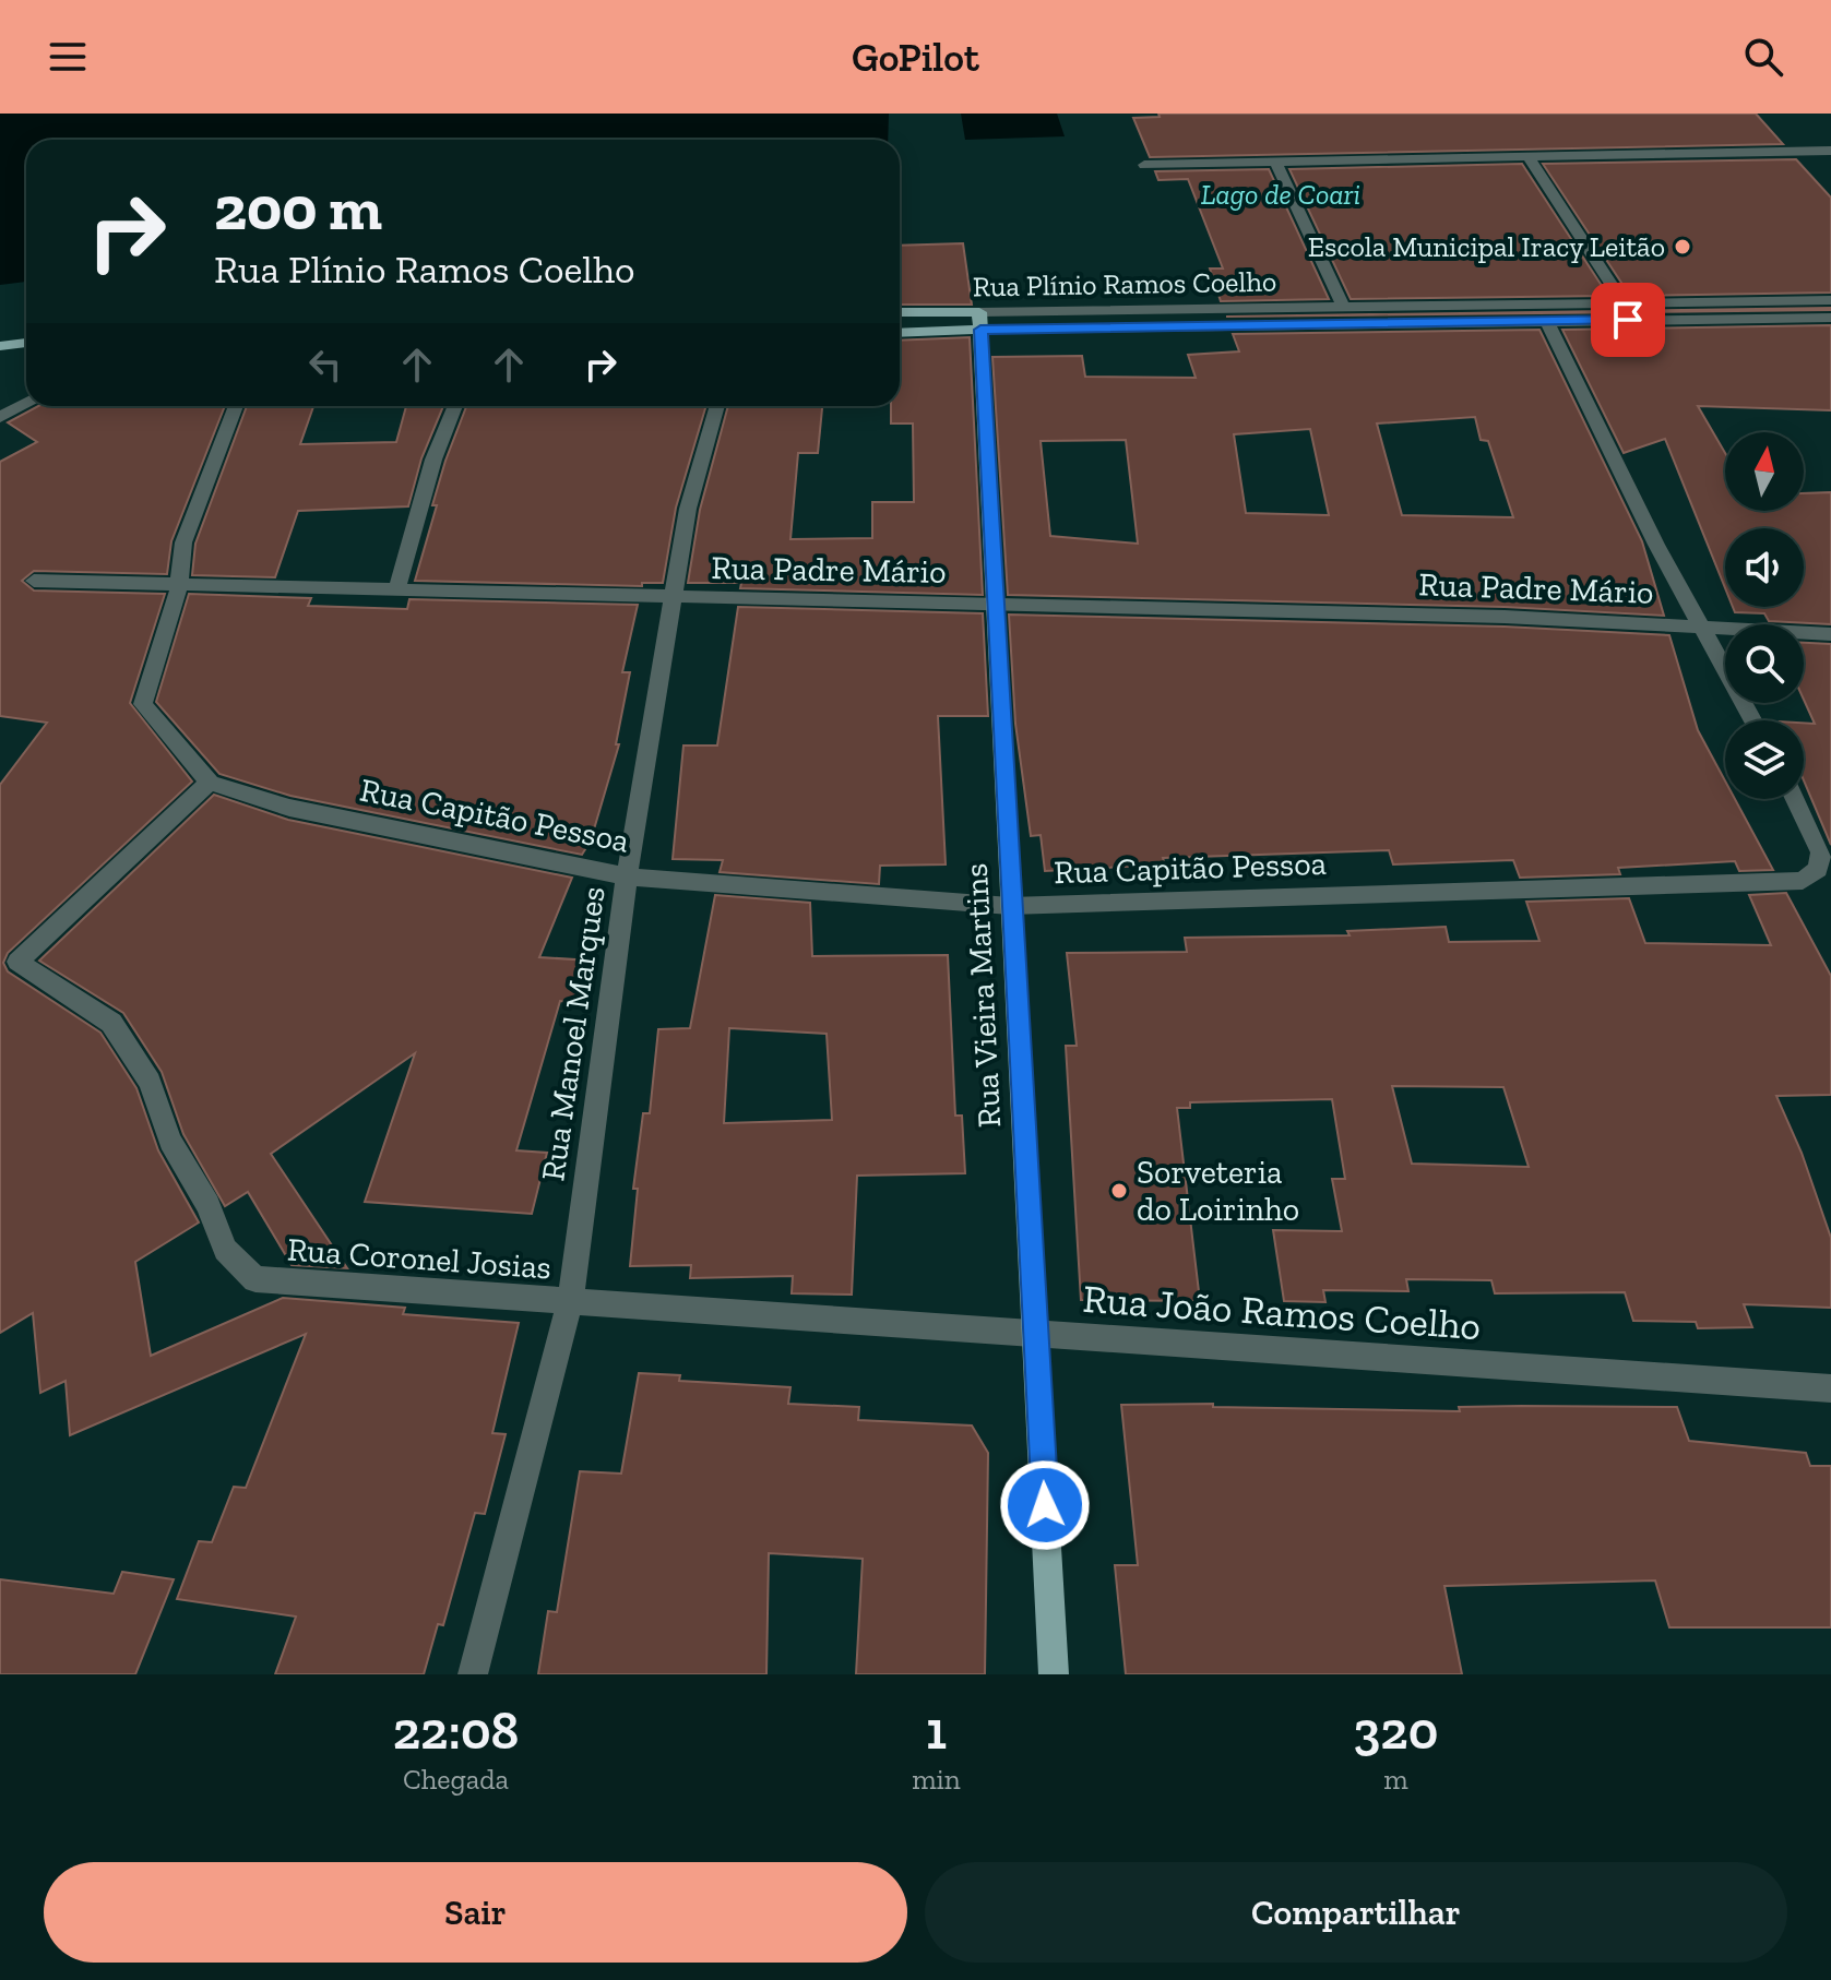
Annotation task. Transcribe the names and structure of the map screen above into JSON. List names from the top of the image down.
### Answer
{
  "streets": {
    "main road": ["Rua Plínio Ramos Coelho", "Rua Vieira Martins"],
    "street": [
      "Rua Padre Mário",
      "Rua Capitão Pessoa",
      "Rua Manoel Marques",
      "Rua Coronel Josias",
      "Rua João Ramos Coelho"
    ]
  },
  "crossings": [
    ["Rua Plínio Ramos Coelho", "Rua Vieira Martins"],
    ["Rua Padre Mário", "Rua Vieira Martins"],
    ["Rua Padre Mário", "Rua Manoel Marques"],
    ["Rua Capitão Pessoa", "Rua Vieira Martins"],
    ["Rua Capitão Pessoa", "Rua Manoel Marques"],
    ["Rua Capitão Pessoa", "Rua Coronel Josias"],
    ["Rua Vieira Martins", "Rua João Ramos Coelho"],
    ["Rua Manoel Marques", "Rua Coronel Josias"],
    ["Rua Manoel Marques", "Rua João Ramos Coelho"],
    ["Rua Coronel Josias", "Rua João Ramos Coelho"]
  ],
  "water": ["Lago de Coari"],
  "places": ["Escola Municipal Iracy Leitão", "Sorveteria do Loirinho"],
  "north": "top",
  "page": {
    "header": "GoPilot",
    "turn": ["200 m", "Rua Plínio Ramos Coelho"],
    "eta": [
      "22:08",
      "Chegada",
      "1",
      "min",
      "320",
      "m"
    ],
    "buttons": ["Sair", "Compartilhar"]
  }
}
